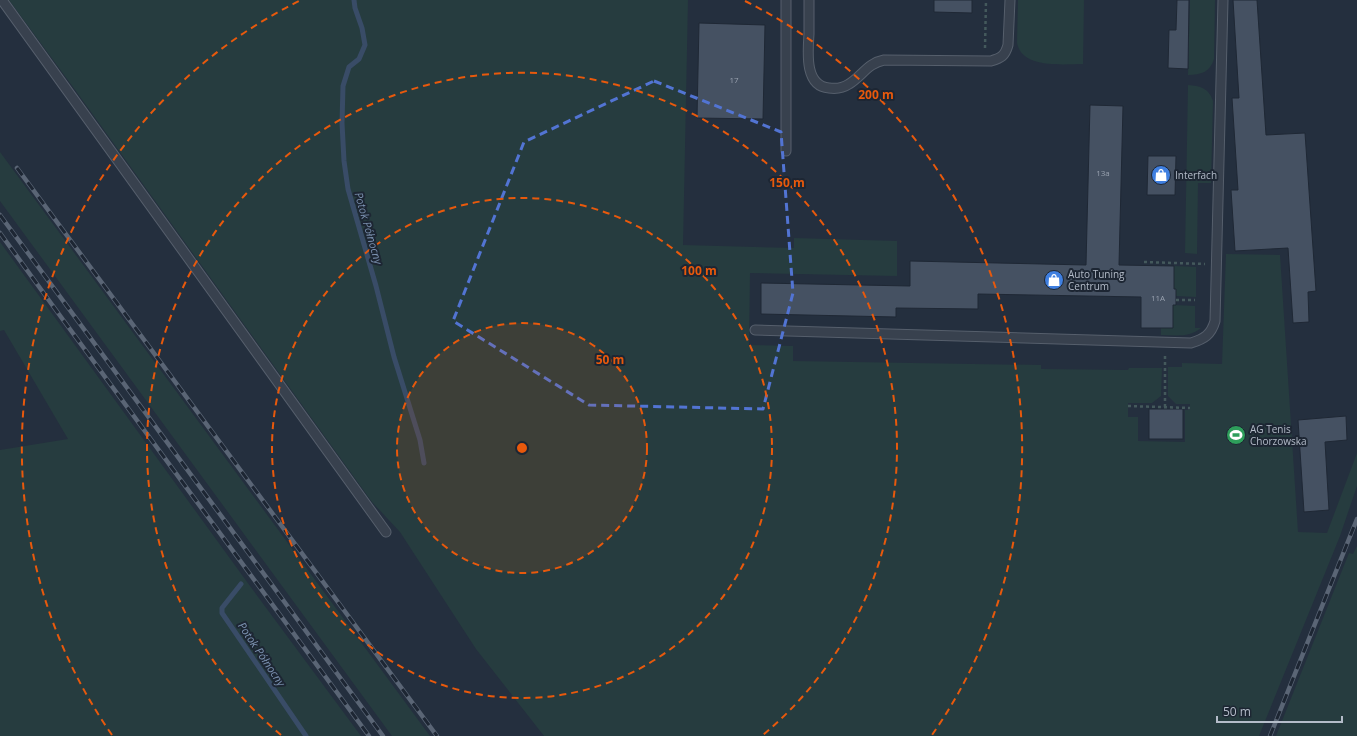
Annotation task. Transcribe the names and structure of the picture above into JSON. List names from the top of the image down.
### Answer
{
  "water": ["Potok Północny"],
  "places": {
    "shop": ["Interfach", "Auto Tuning Centrum"],
    "sports": ["AG Tenis Chorzowska"]
  },
  "house_numbers": ["17", "13a", "11A"],
  "scale_bar": "50 m",
  "rings": [
    "200 m",
    "150 m",
    "100 m",
    "50 m"
  ]
}
